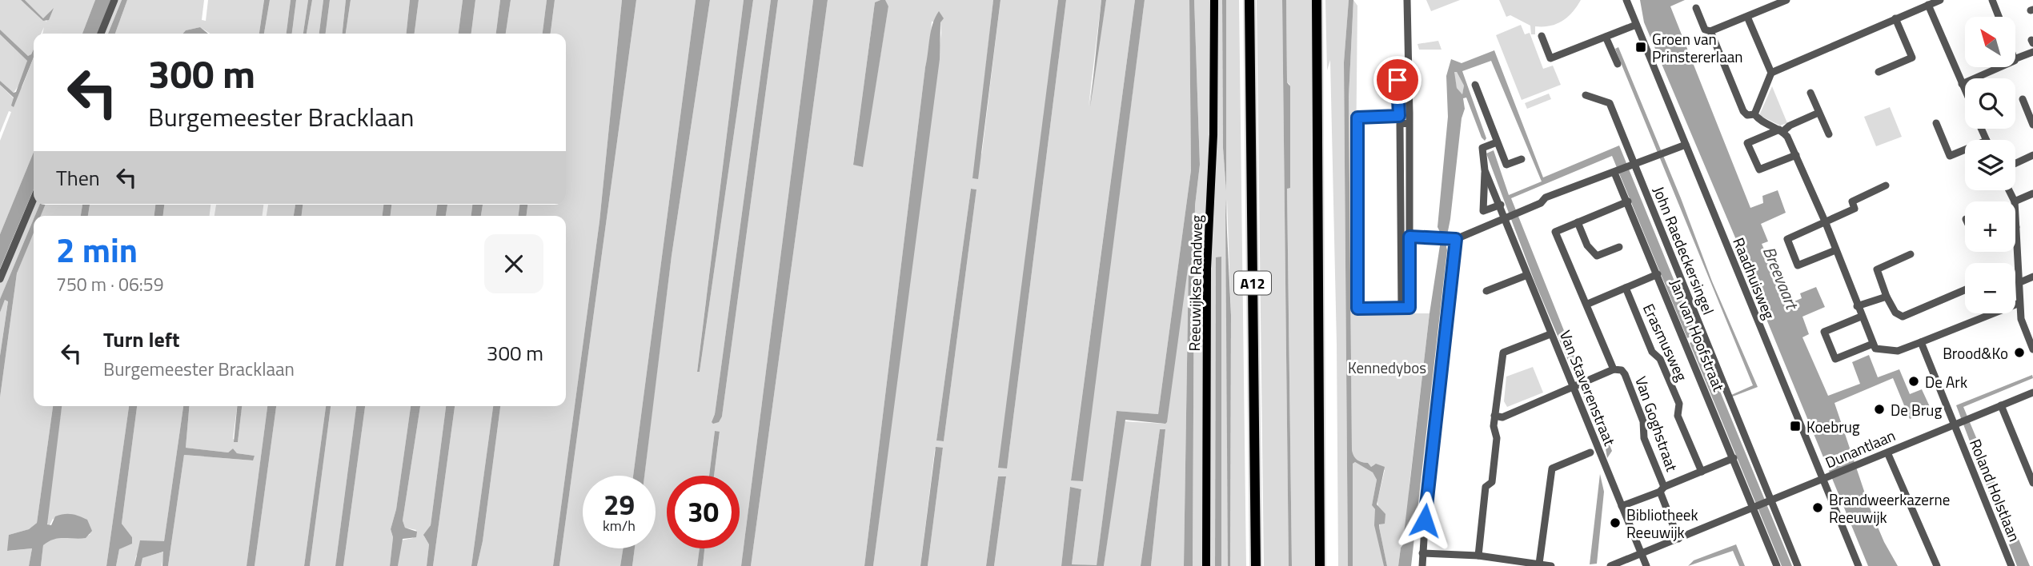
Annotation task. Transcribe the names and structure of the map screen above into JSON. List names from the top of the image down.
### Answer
{
  "streets": {
    "highway": ["A12"],
    "main road": ["Reeuwijkse Randweg"],
    "street": [
      "John Raedeckersingel",
      "Raadhuisweg",
      "Jan van Hoofstraat",
      "Erasmusweg",
      "Van Staverenstraat",
      "Van Goghstraat",
      "Dunantlaan",
      "Roland Holstlaan"
    ]
  },
  "crossings": [
    ["John Raedeckersingel", "Dunantlaan"],
    ["Raadhuisweg", "Dunantlaan"],
    ["Jan van Hoofstraat", "Dunantlaan"],
    ["Van Staverenstraat", "Dunantlaan"],
    ["Van Goghstraat", "Dunantlaan"],
    ["Dunantlaan", "Roland Holstlaan"]
  ],
  "water": ["Breevaart"],
  "parks": ["Kennedybos"],
  "places": {
    "transit": ["Groen van Prinstererlaan", "Koebrug"],
    "other": [
      "Brood&Ko",
      "De Ark",
      "De Brug",
      "Brandweerkazerne Reeuwijk",
      "Bibliotheek Reeuwijk"
    ]
  },
  "north": "top left",
  "page": {
    "map_buttons": ["+", "−"],
    "turn": ["300 m", "Burgemeester Bracklaan"],
    "then": "Then",
    "heading": ["2 min", "750 m · 06:59"],
    "list": [
      {
        "name": "Turn left",
        "note": "Burgemeester Bracklaan",
        "value": "300 m"
      }
    ],
    "speed": "29 km/h",
    "limit": "30"
  }
}
